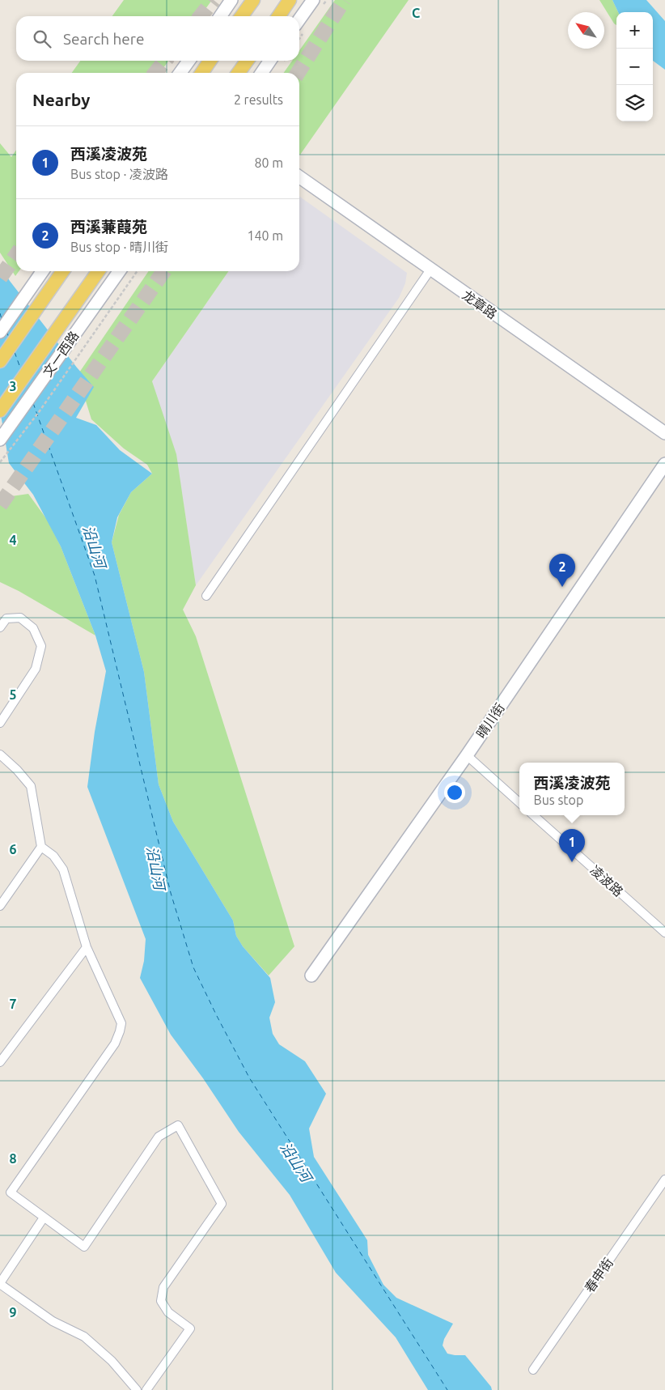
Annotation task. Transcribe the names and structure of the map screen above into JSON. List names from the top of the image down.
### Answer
{
  "streets": {
    "main road": ["文一西路"],
    "street": [
      "龙章路",
      "晴川街",
      "凌波路",
      "春申街"
    ]
  },
  "water": ["沿山河"],
  "north": "top left",
  "page": {
    "map_buttons": ["+", "−"],
    "search": "Search here",
    "heading": ["Nearby", "2 results"],
    "list": [
      {
        "mark": "1",
        "name": "西溪凌波苑",
        "note": "Bus stop · 凌波路",
        "value": "80 m"
      },
      {
        "mark": "2",
        "name": "西溪蒹葭苑",
        "note": "Bus stop · 晴川街",
        "value": "140 m"
      }
    ],
    "pins": ["2", "1"],
    "popup": ["西溪凌波苑", "Bus stop"]
  },
  "grid": {
    "columns": ["C"],
    "rows": [
      "3",
      "4",
      "5",
      "6",
      "7",
      "8",
      "9"
    ]
  }
}
